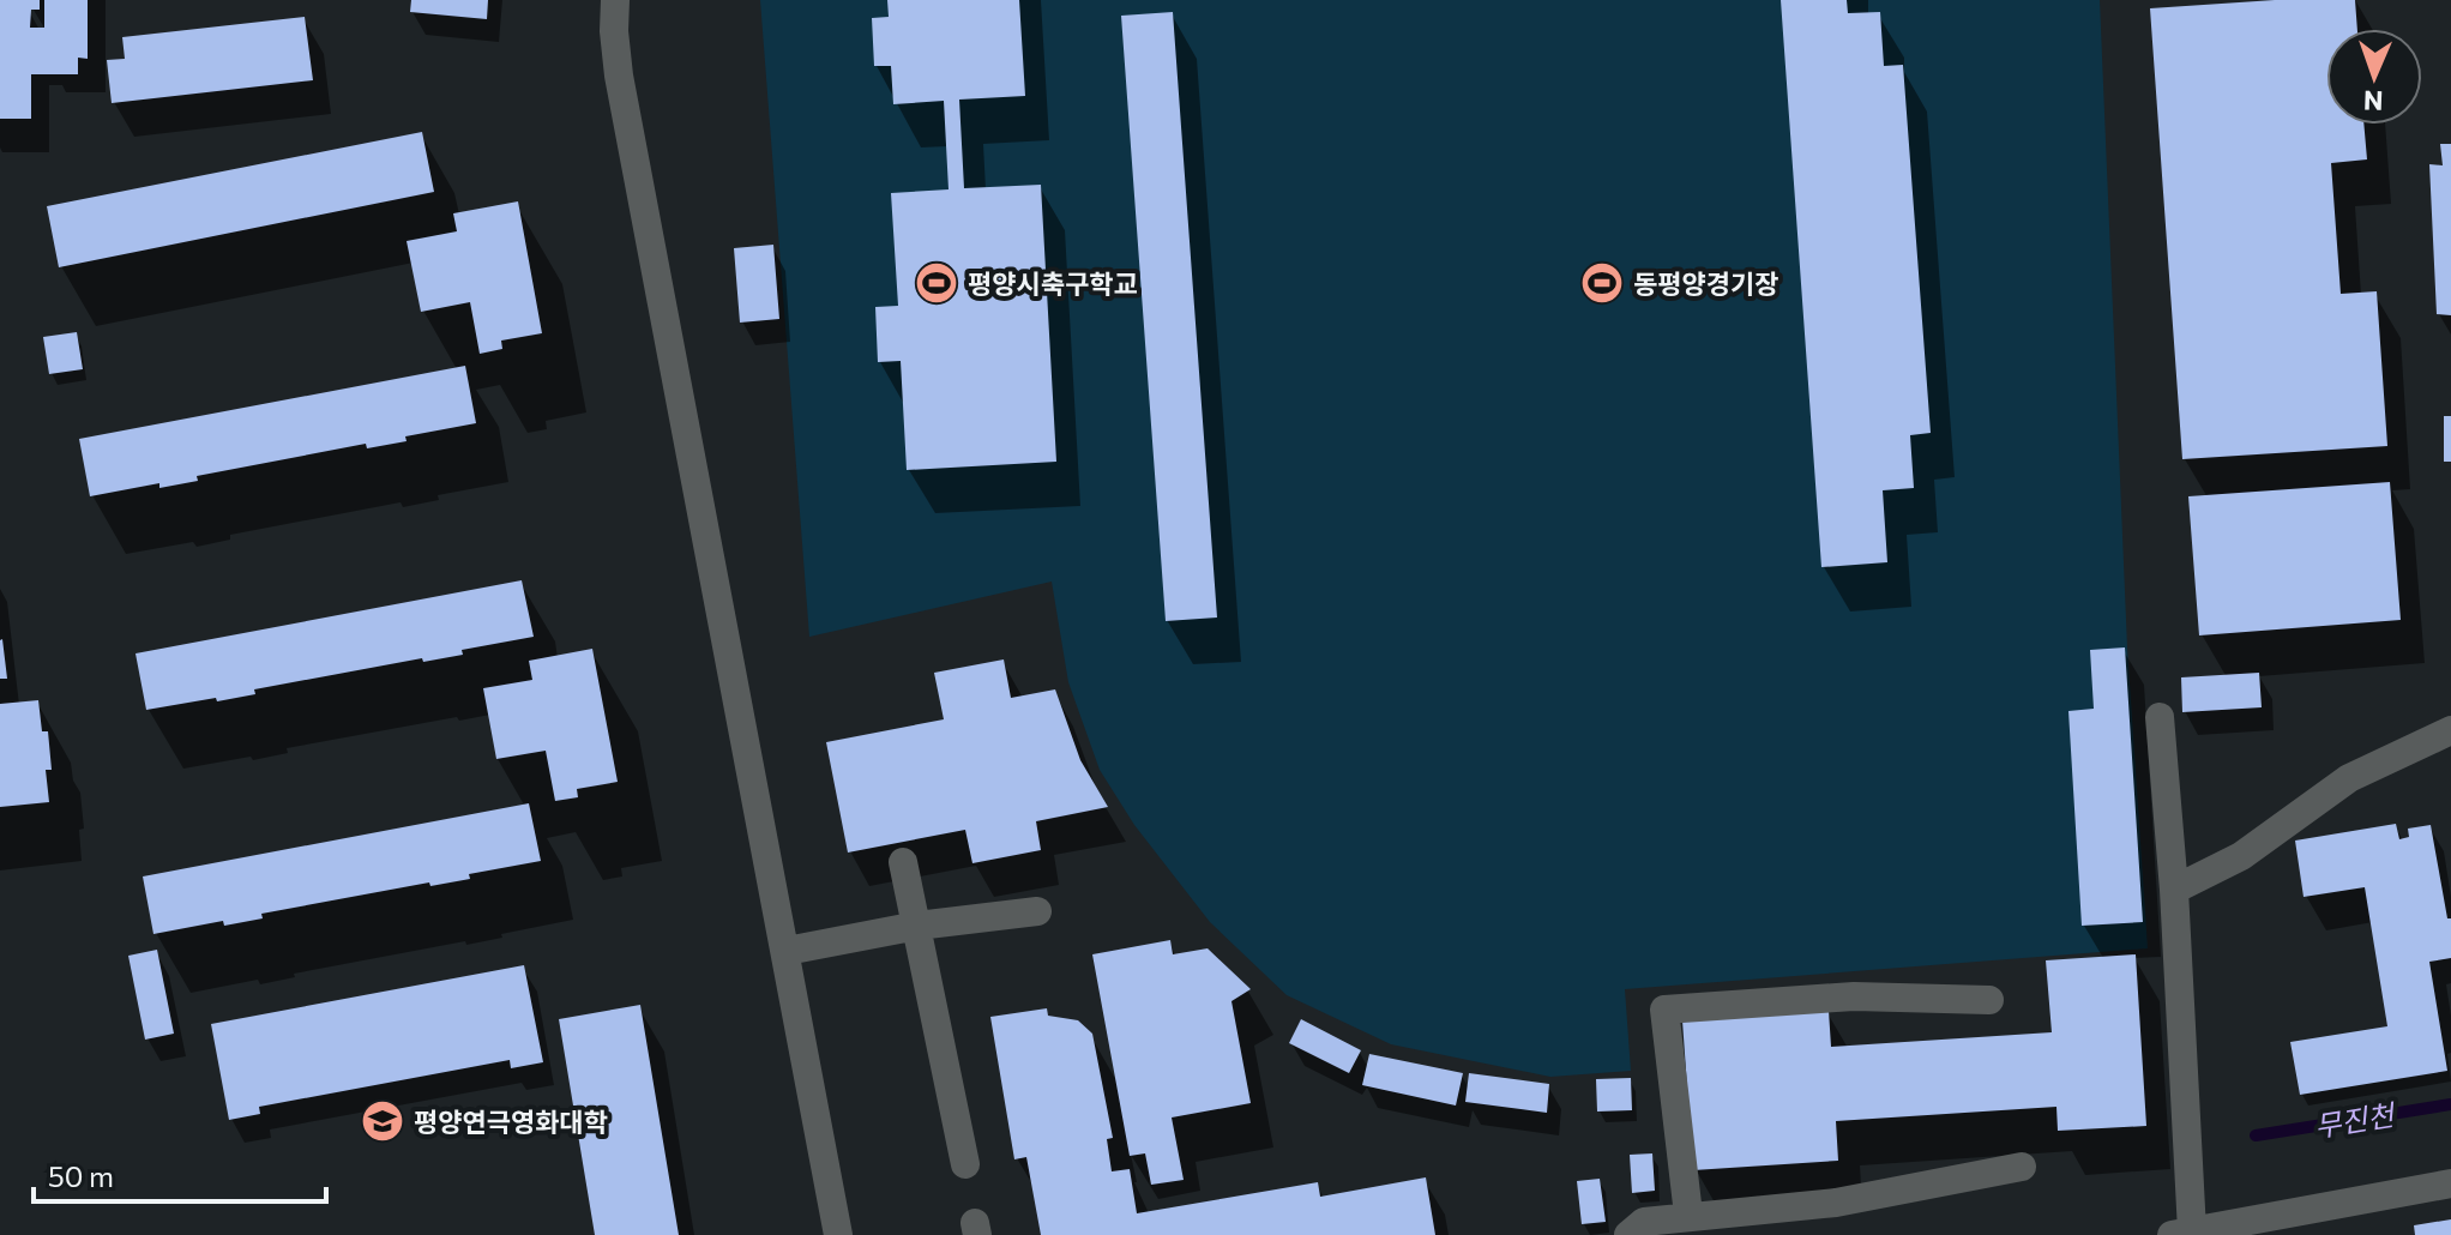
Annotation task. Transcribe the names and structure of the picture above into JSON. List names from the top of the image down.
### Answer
{
  "water": ["무진천"],
  "places": {
    "sports": ["평양시축구학교", "동평양경기장"],
    "school or university": ["평양연극영화대학"]
  },
  "scale_bar": "50 m",
  "north": "bottom"
}
